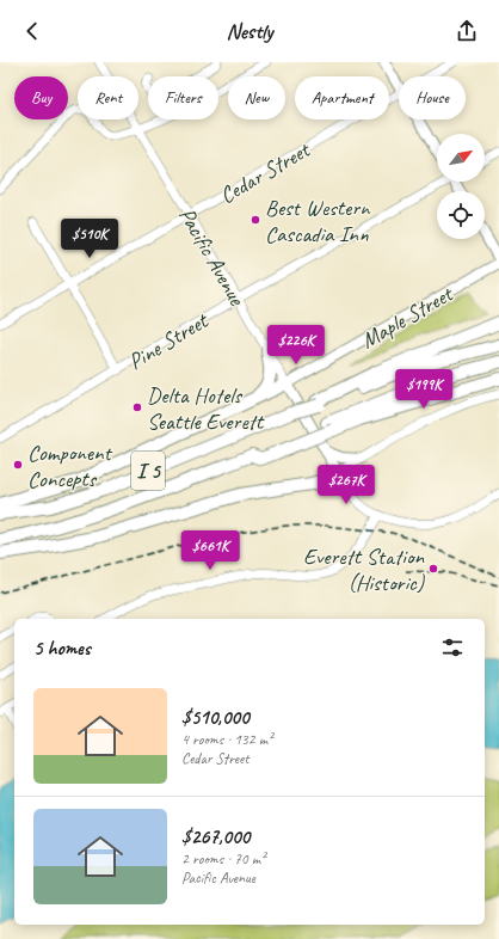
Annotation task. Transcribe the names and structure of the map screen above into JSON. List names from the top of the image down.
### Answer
{
  "streets": {
    "highway": ["I 5"],
    "main road": ["Pacific Avenue", "Maple Street"],
    "street": ["Cedar Street", "Pine Street"]
  },
  "crossings": [
    ["Cedar Street", "Pacific Avenue"],
    ["Pacific Avenue", "Maple Street"],
    ["Pacific Avenue", "Pine Street"]
  ],
  "places": [
    "Best Western Cascadia Inn",
    "Delta Hotels Seattle Everett",
    "Component Concepts",
    "Everett Station (Historic)"
  ],
  "north": "top right",
  "page": {
    "header": "Nestly",
    "chip": [
      "Buy",
      "Rent",
      "Filters",
      "New",
      "Apartment",
      "House"
    ],
    "price": [
      "$510K",
      "$226K",
      "$199K",
      "$267K",
      "$661K"
    ],
    "heading": "5 homes",
    "list": [
      {
        "name": "$510,000",
        "note": "4 rooms · 132 m² · Cedar Street"
      },
      {
        "name": "$267,000",
        "note": "2 rooms · 70 m² · Pacific Avenue"
      }
    ]
  }
}
